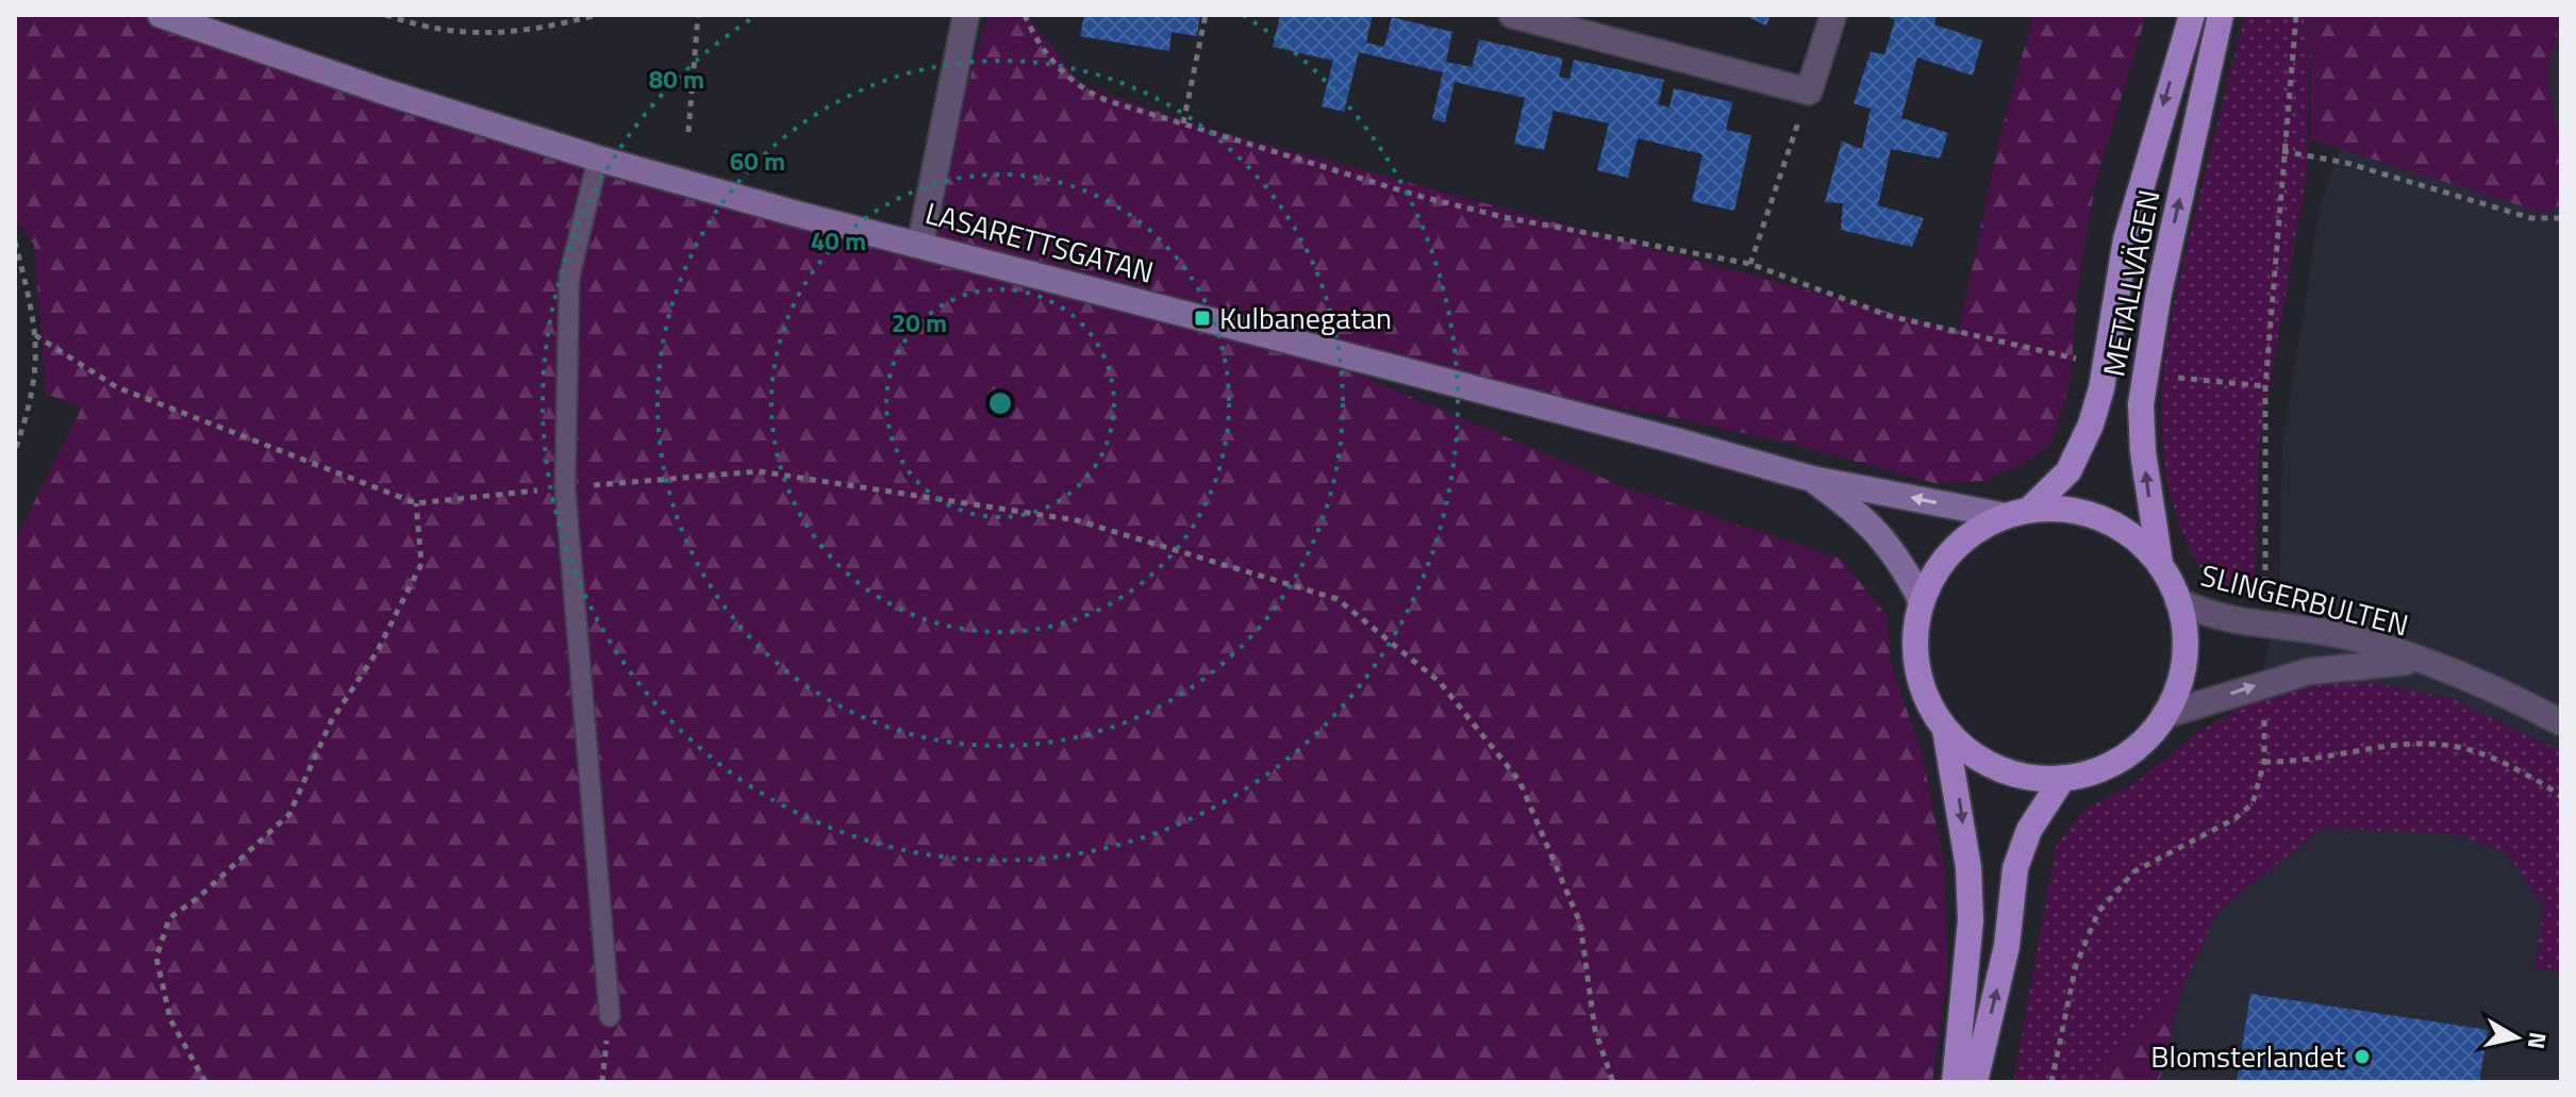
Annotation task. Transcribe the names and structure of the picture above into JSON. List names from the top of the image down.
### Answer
{
  "streets": {
    "main road": ["METALLVÄGEN"],
    "street": ["LASARETTSGATAN", "SLINGERBULTEN"]
  },
  "crossings": [
    ["LASARETTSGATAN", "METALLVÄGEN"],
    ["LASARETTSGATAN", "SLINGERBULTEN"],
    ["METALLVÄGEN", "SLINGERBULTEN"]
  ],
  "one_way": ["SLINGERBULTEN"],
  "places": {
    "transit": ["Kulbanegatan"],
    "other": ["Blomsterlandet"]
  },
  "north": "right",
  "rings": [
    "80 m",
    "60 m",
    "40 m",
    "20 m"
  ]
}
